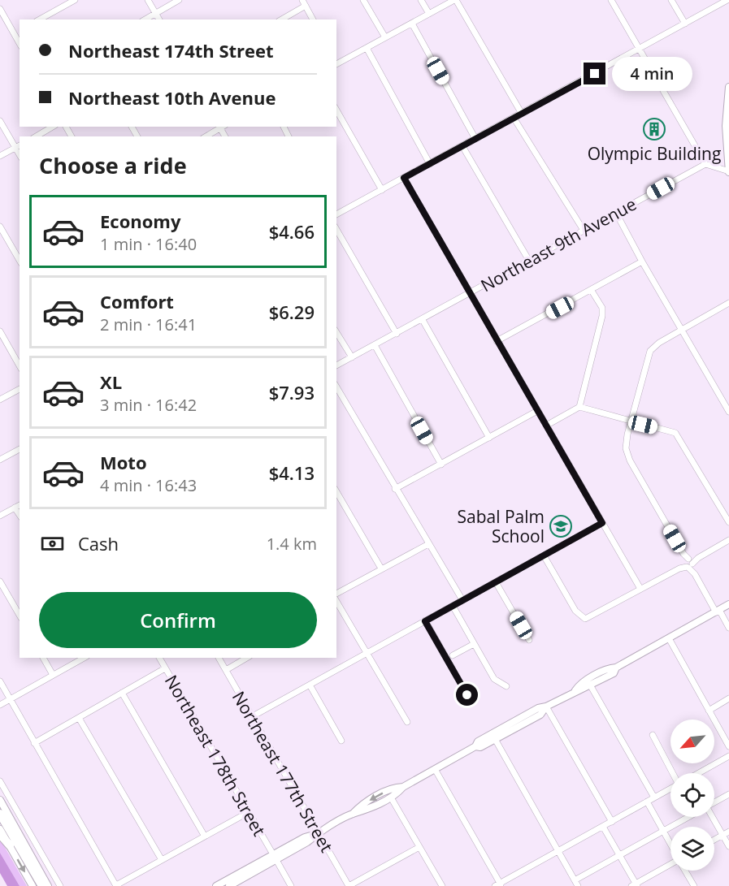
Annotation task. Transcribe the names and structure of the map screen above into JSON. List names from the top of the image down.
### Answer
{
  "streets": {
    "street": ["Northeast 9th Avenue", "Northeast 178th Street", "Northeast 177th Street"]
  },
  "places": {
    "building": ["Olympic Building"],
    "school or university": ["Sabal Palm School"]
  },
  "north": "bottom left",
  "page": {
    "banner": ["Northeast 174th Street", "Northeast 10th Avenue"],
    "bubble": "4 min",
    "heading": "Choose a ride",
    "list": [
      {
        "name": "Economy",
        "note": "1 min · 16:40",
        "value": "$4.66"
      },
      {
        "name": "Comfort",
        "note": "2 min · 16:41",
        "value": "$6.29"
      },
      {
        "name": "XL",
        "note": "3 min · 16:42",
        "value": "$7.93"
      },
      {
        "name": "Moto",
        "note": "4 min · 16:43",
        "value": "$4.13"
      }
    ],
    "pay": ["Cash", "1.4 km"],
    "buttons": "Confirm"
  }
}
